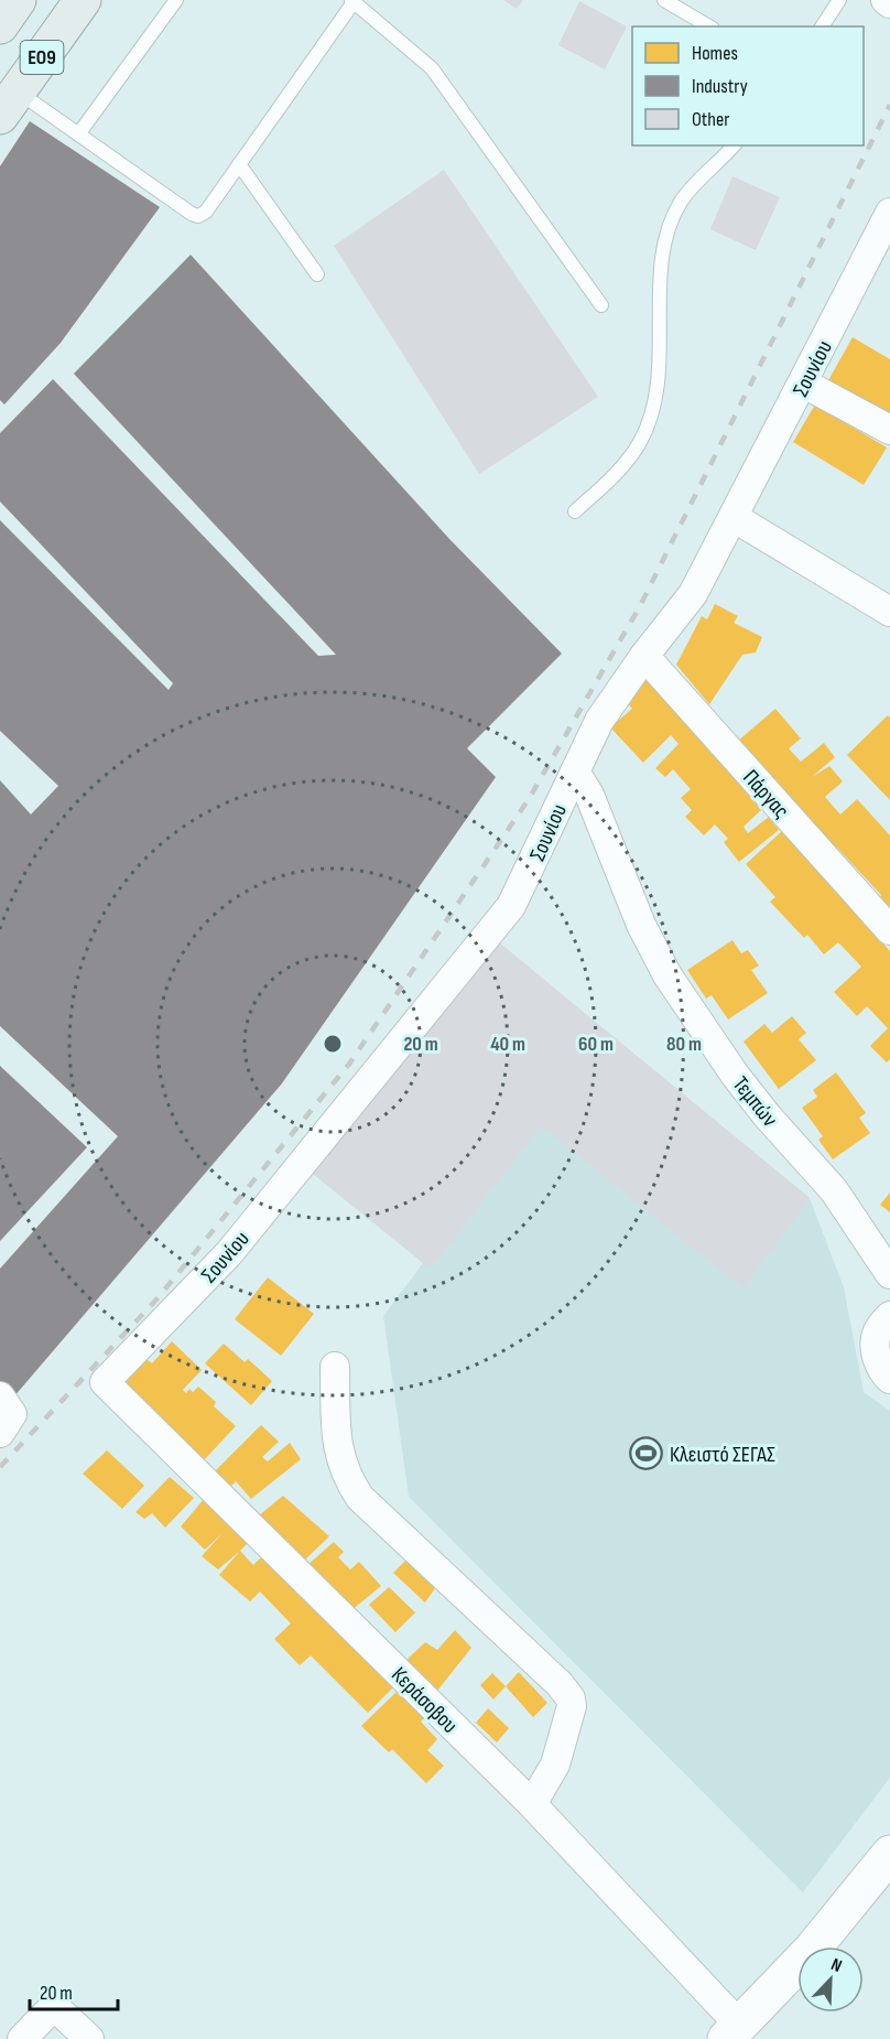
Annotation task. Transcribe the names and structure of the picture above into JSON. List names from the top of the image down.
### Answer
{
  "streets": {
    "main road": ["ΕΟ9"],
    "street": [
      "Σουνίου",
      "Πάργας",
      "Τεμπών",
      "Κεράσοβου"
    ]
  },
  "crossings": [
    ["Σουνίου", "Πάργας"],
    ["Σουνίου", "Τεμπών"],
    ["Σουνίου", "Κεράσοβου"]
  ],
  "places": {
    "sports": ["Κλειστό ΣΕΓΑΣ"]
  },
  "legend": ["Homes", "Industry", "Other"],
  "scale_bar": "20 m",
  "north": "top right",
  "rings": [
    "20 m",
    "40 m",
    "60 m",
    "80 m"
  ]
}
